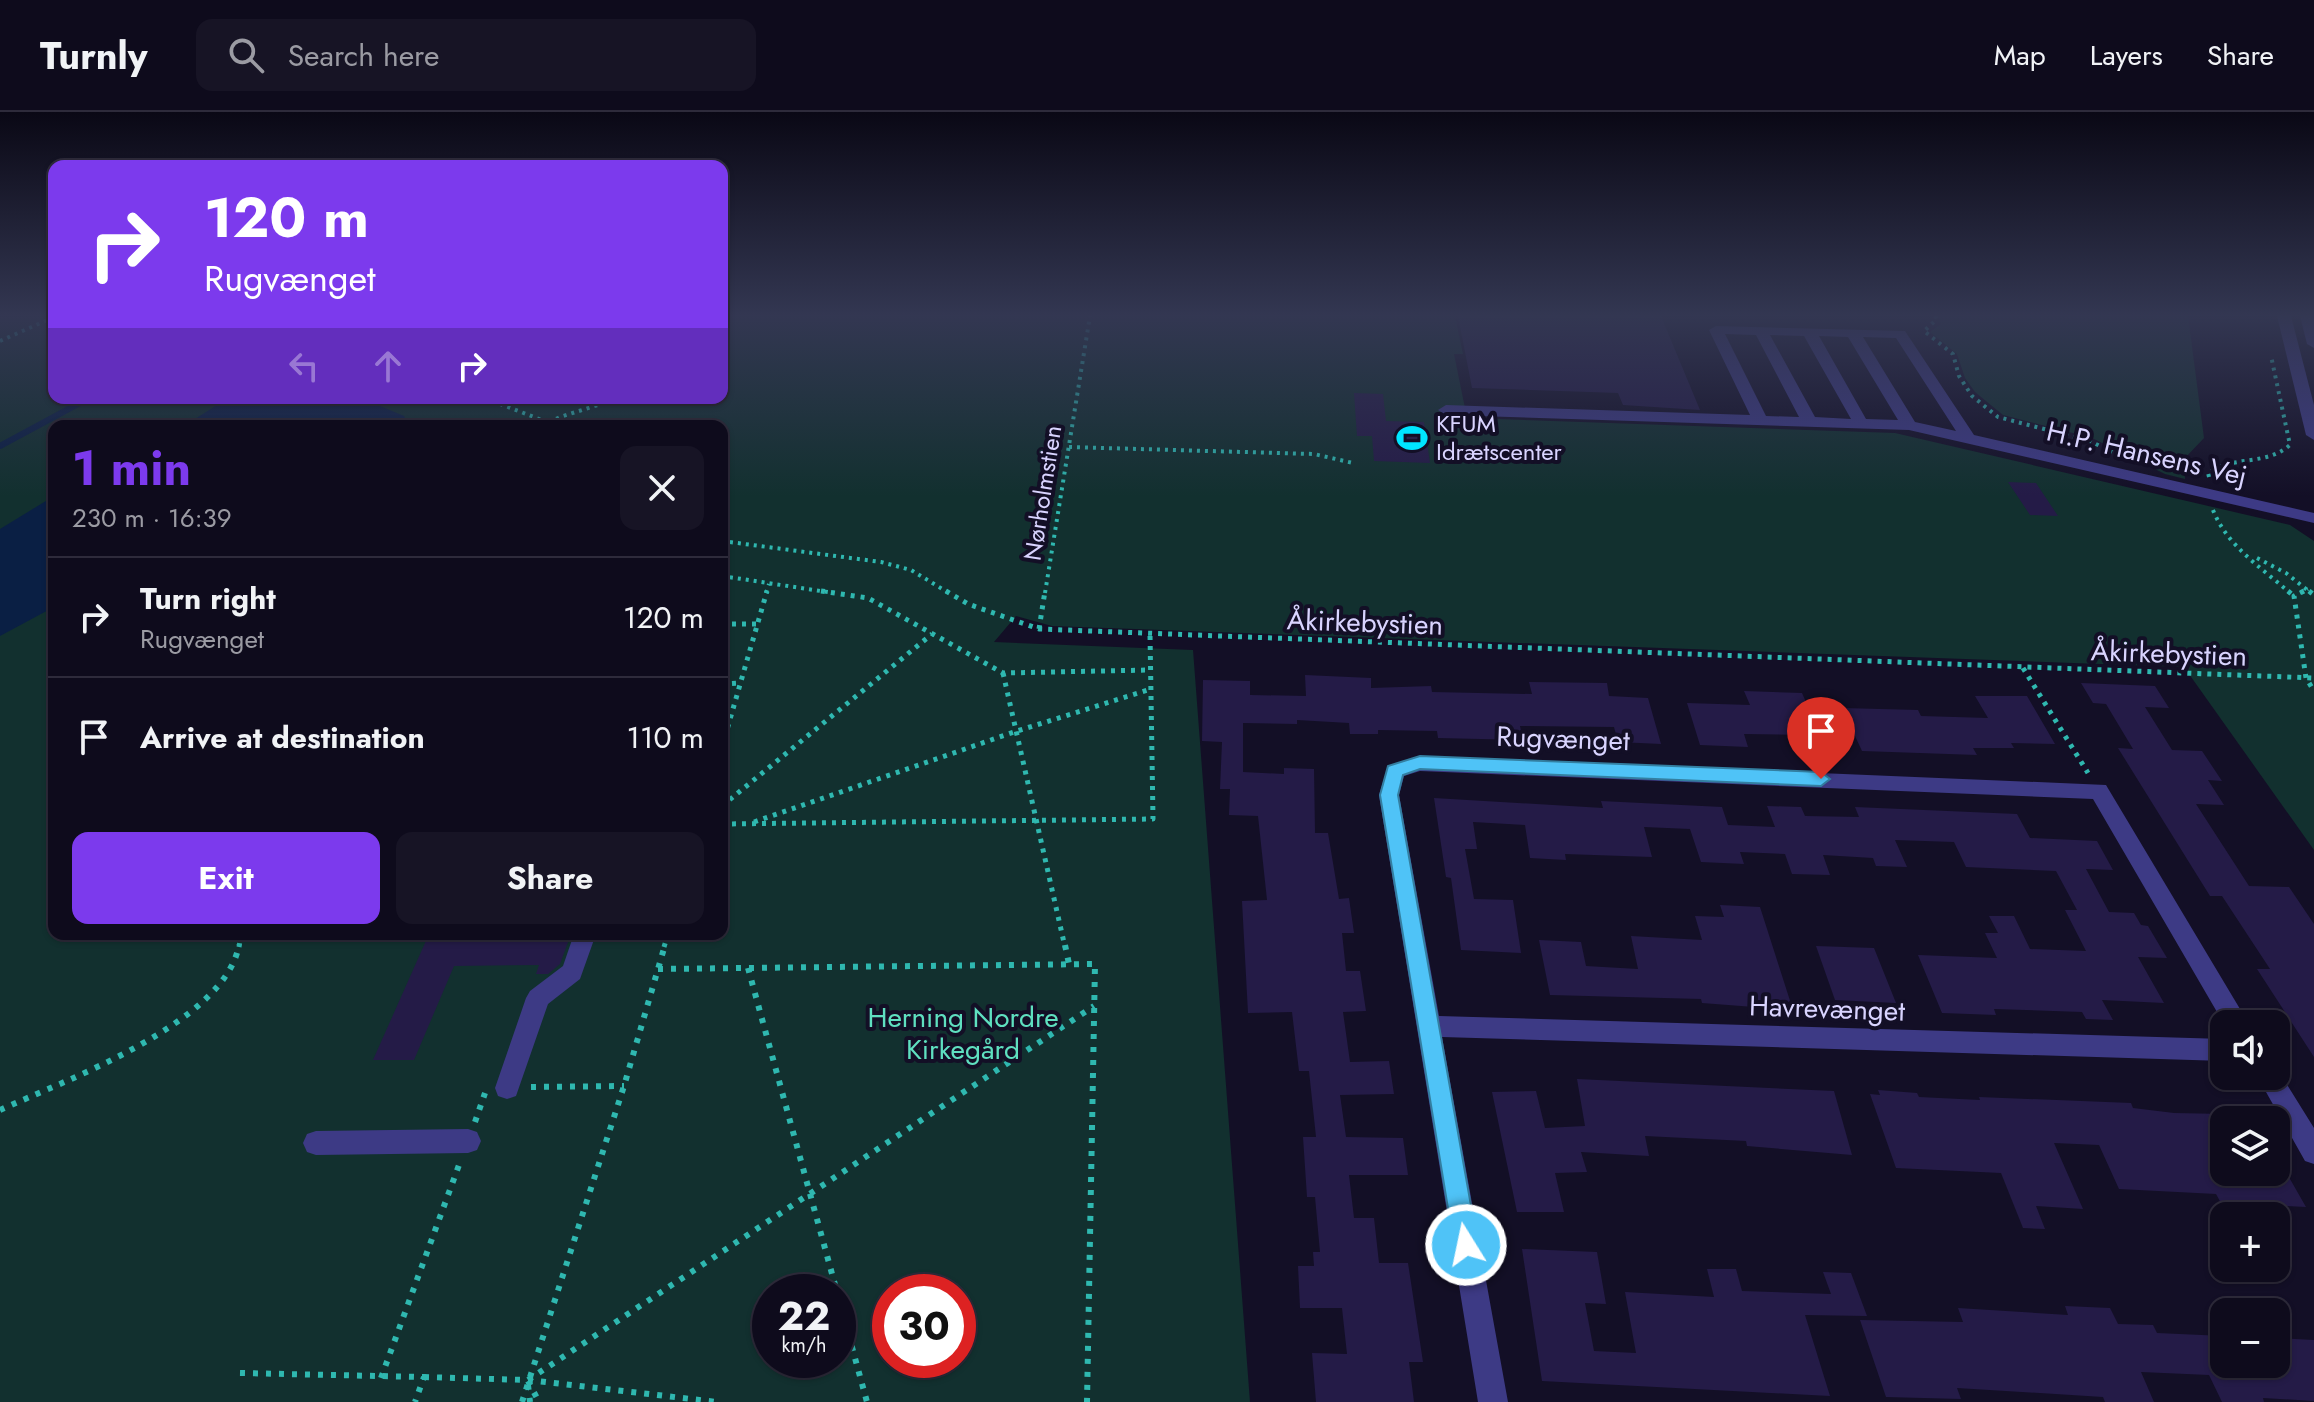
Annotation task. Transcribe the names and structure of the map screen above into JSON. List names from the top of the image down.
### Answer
{
  "streets": {
    "street": ["H.P. Hansens Vej", "Rugvænget", "Havrevænget"],
    "path": ["Nørholmstien", "Åkirkebystien"]
  },
  "crossings": [
    ["Nørholmstien", "Åkirkebystien"],
    ["Rugvænget", "Havrevænget"]
  ],
  "parks": ["Herning Nordre Kirkegård"],
  "places": {
    "sports": ["KFUM Idrætscenter"]
  },
  "page": {
    "header": "Turnly",
    "search": "Search here",
    "nav": ["Map", "Layers", "Share"],
    "turn": ["120 m", "Rugvænget"],
    "heading": ["1 min", "230 m · 16:39"],
    "list": [
      {
        "name": "Turn right",
        "note": "Rugvænget",
        "value": "120 m"
      },
      {
        "name": "Arrive at destination",
        "value": "110 m"
      }
    ],
    "buttons": ["Exit", "Share"],
    "map_buttons": ["+", "−"],
    "speed": "22 km/h",
    "limit": "30"
  }
}
